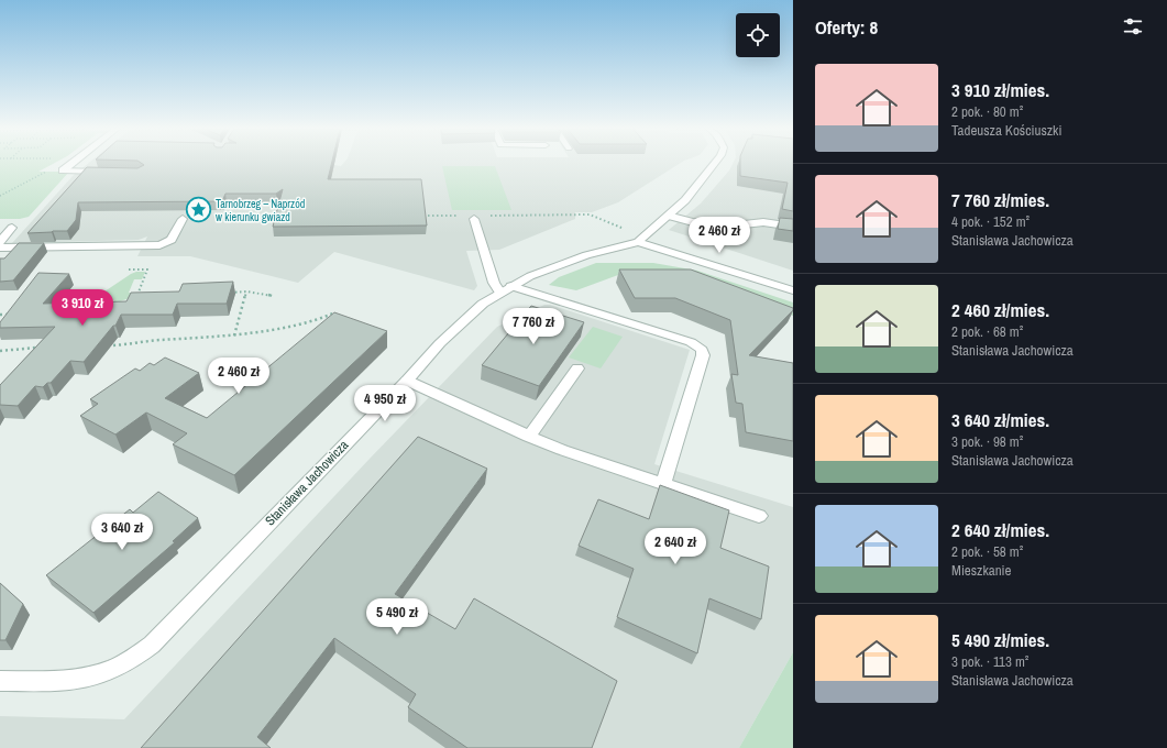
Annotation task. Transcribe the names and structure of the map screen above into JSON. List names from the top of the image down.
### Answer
{
  "streets": {
    "street": ["Stanisława Jachowicza"]
  },
  "places": {
    "place": ["Tarnobrzeg – Naprzód w kierunku gwiazd"]
  },
  "page": {
    "heading": "Oferty: 8",
    "list": [
      {
        "name": "3 910 zł/mies.",
        "note": "2 pok. · 80 m² · Tadeusza Kościuszki"
      },
      {
        "name": "7 760 zł/mies.",
        "note": "4 pok. · 152 m² · Stanisława Jachowicza"
      },
      {
        "name": "2 460 zł/mies.",
        "note": "2 pok. · 68 m² · Stanisława Jachowicza"
      },
      {
        "name": "3 640 zł/mies.",
        "note": "3 pok. · 98 m² · Stanisława Jachowicza"
      },
      {
        "name": "2 640 zł/mies.",
        "note": "2 pok. · 58 m² · Mieszkanie"
      },
      {
        "name": "5 490 zł/mies.",
        "note": "3 pok. · 113 m² · Stanisława Jachowicza"
      }
    ],
    "price": [
      "2 460 zł",
      "3 910 zł",
      "7 760 zł",
      "2 460 zł",
      "4 950 zł",
      "3 640 zł",
      "2 640 zł",
      "5 490 zł"
    ]
  }
}
